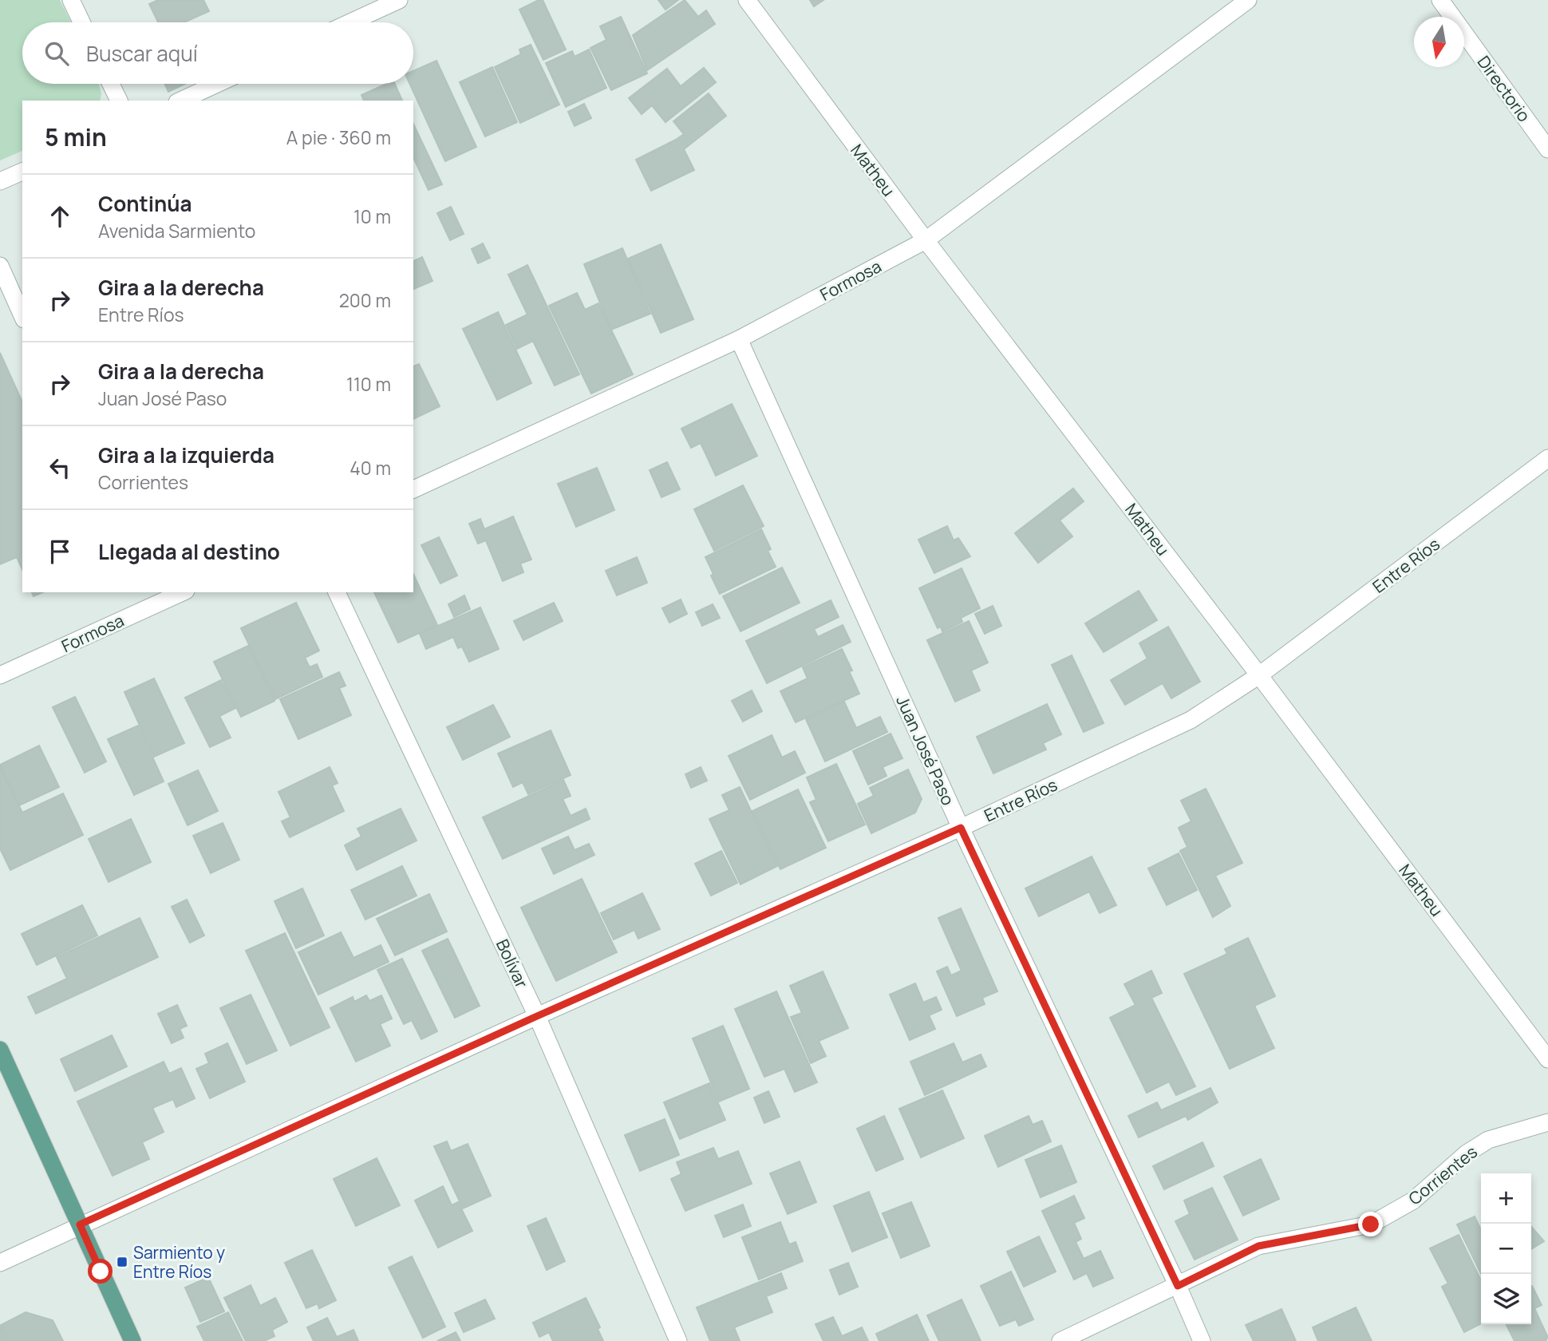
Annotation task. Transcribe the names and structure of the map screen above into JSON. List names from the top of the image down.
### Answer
{
  "streets": {
    "street": [
      "Directorio",
      "Matheu",
      "Formosa",
      "Entre Ríos",
      "Juan José Paso",
      "Bolívar",
      "Corrientes"
    ]
  },
  "crossings": [
    ["Matheu", "Formosa"],
    ["Matheu", "Entre Ríos"],
    ["Formosa", "Juan José Paso"],
    ["Entre Ríos", "Juan José Paso"],
    ["Entre Ríos", "Bolívar"],
    ["Juan José Paso", "Corrientes"]
  ],
  "places": {
    "transit": ["Sarmiento y Entre Ríos"]
  },
  "north": "bottom",
  "page": {
    "search": "Buscar aquí",
    "heading": ["5 min", "A pie · 360 m"],
    "list": [
      ["Continúa", "Avenida Sarmiento", "10 m"],
      ["Gira a la derecha", "Entre Ríos", "200 m"],
      ["Gira a la derecha", "Juan José Paso", "110 m"],
      ["Gira a la izquierda", "Corrientes", "40 m"],
      "Llegada al destino"
    ],
    "map_buttons": ["+", "−"]
  }
}
